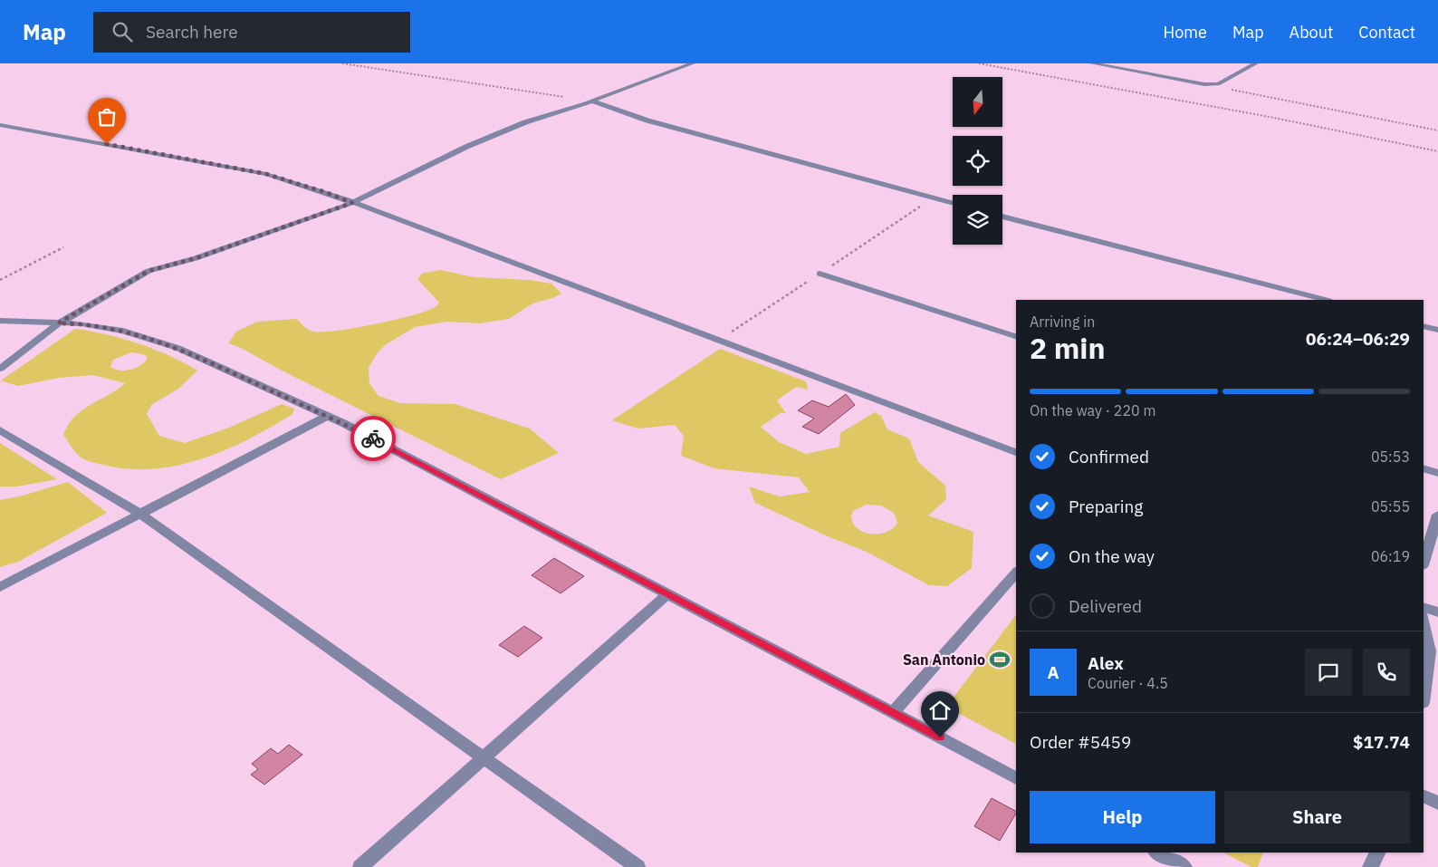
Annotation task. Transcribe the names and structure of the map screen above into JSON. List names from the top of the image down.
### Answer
{
  "places": {
    "sports": ["San Antonio"]
  },
  "north": "bottom",
  "page": {
    "header": "Map",
    "search": "Search here",
    "nav": [
      "Home",
      "Map",
      "About",
      "Contact"
    ],
    "heading": ["2 min", "Arriving in", "06:24–06:29"],
    "panel": [
      "Alex",
      "Courier · 4.5",
      "Order #5459",
      "$17.74"
    ],
    "bar": "On the way · 220 m",
    "list": [
      ["Confirmed", "05:53"],
      ["Preparing", "05:55"],
      ["On the way", "06:19"],
      "Delivered"
    ],
    "round": "A",
    "buttons": ["Help", "Share"]
  }
}
